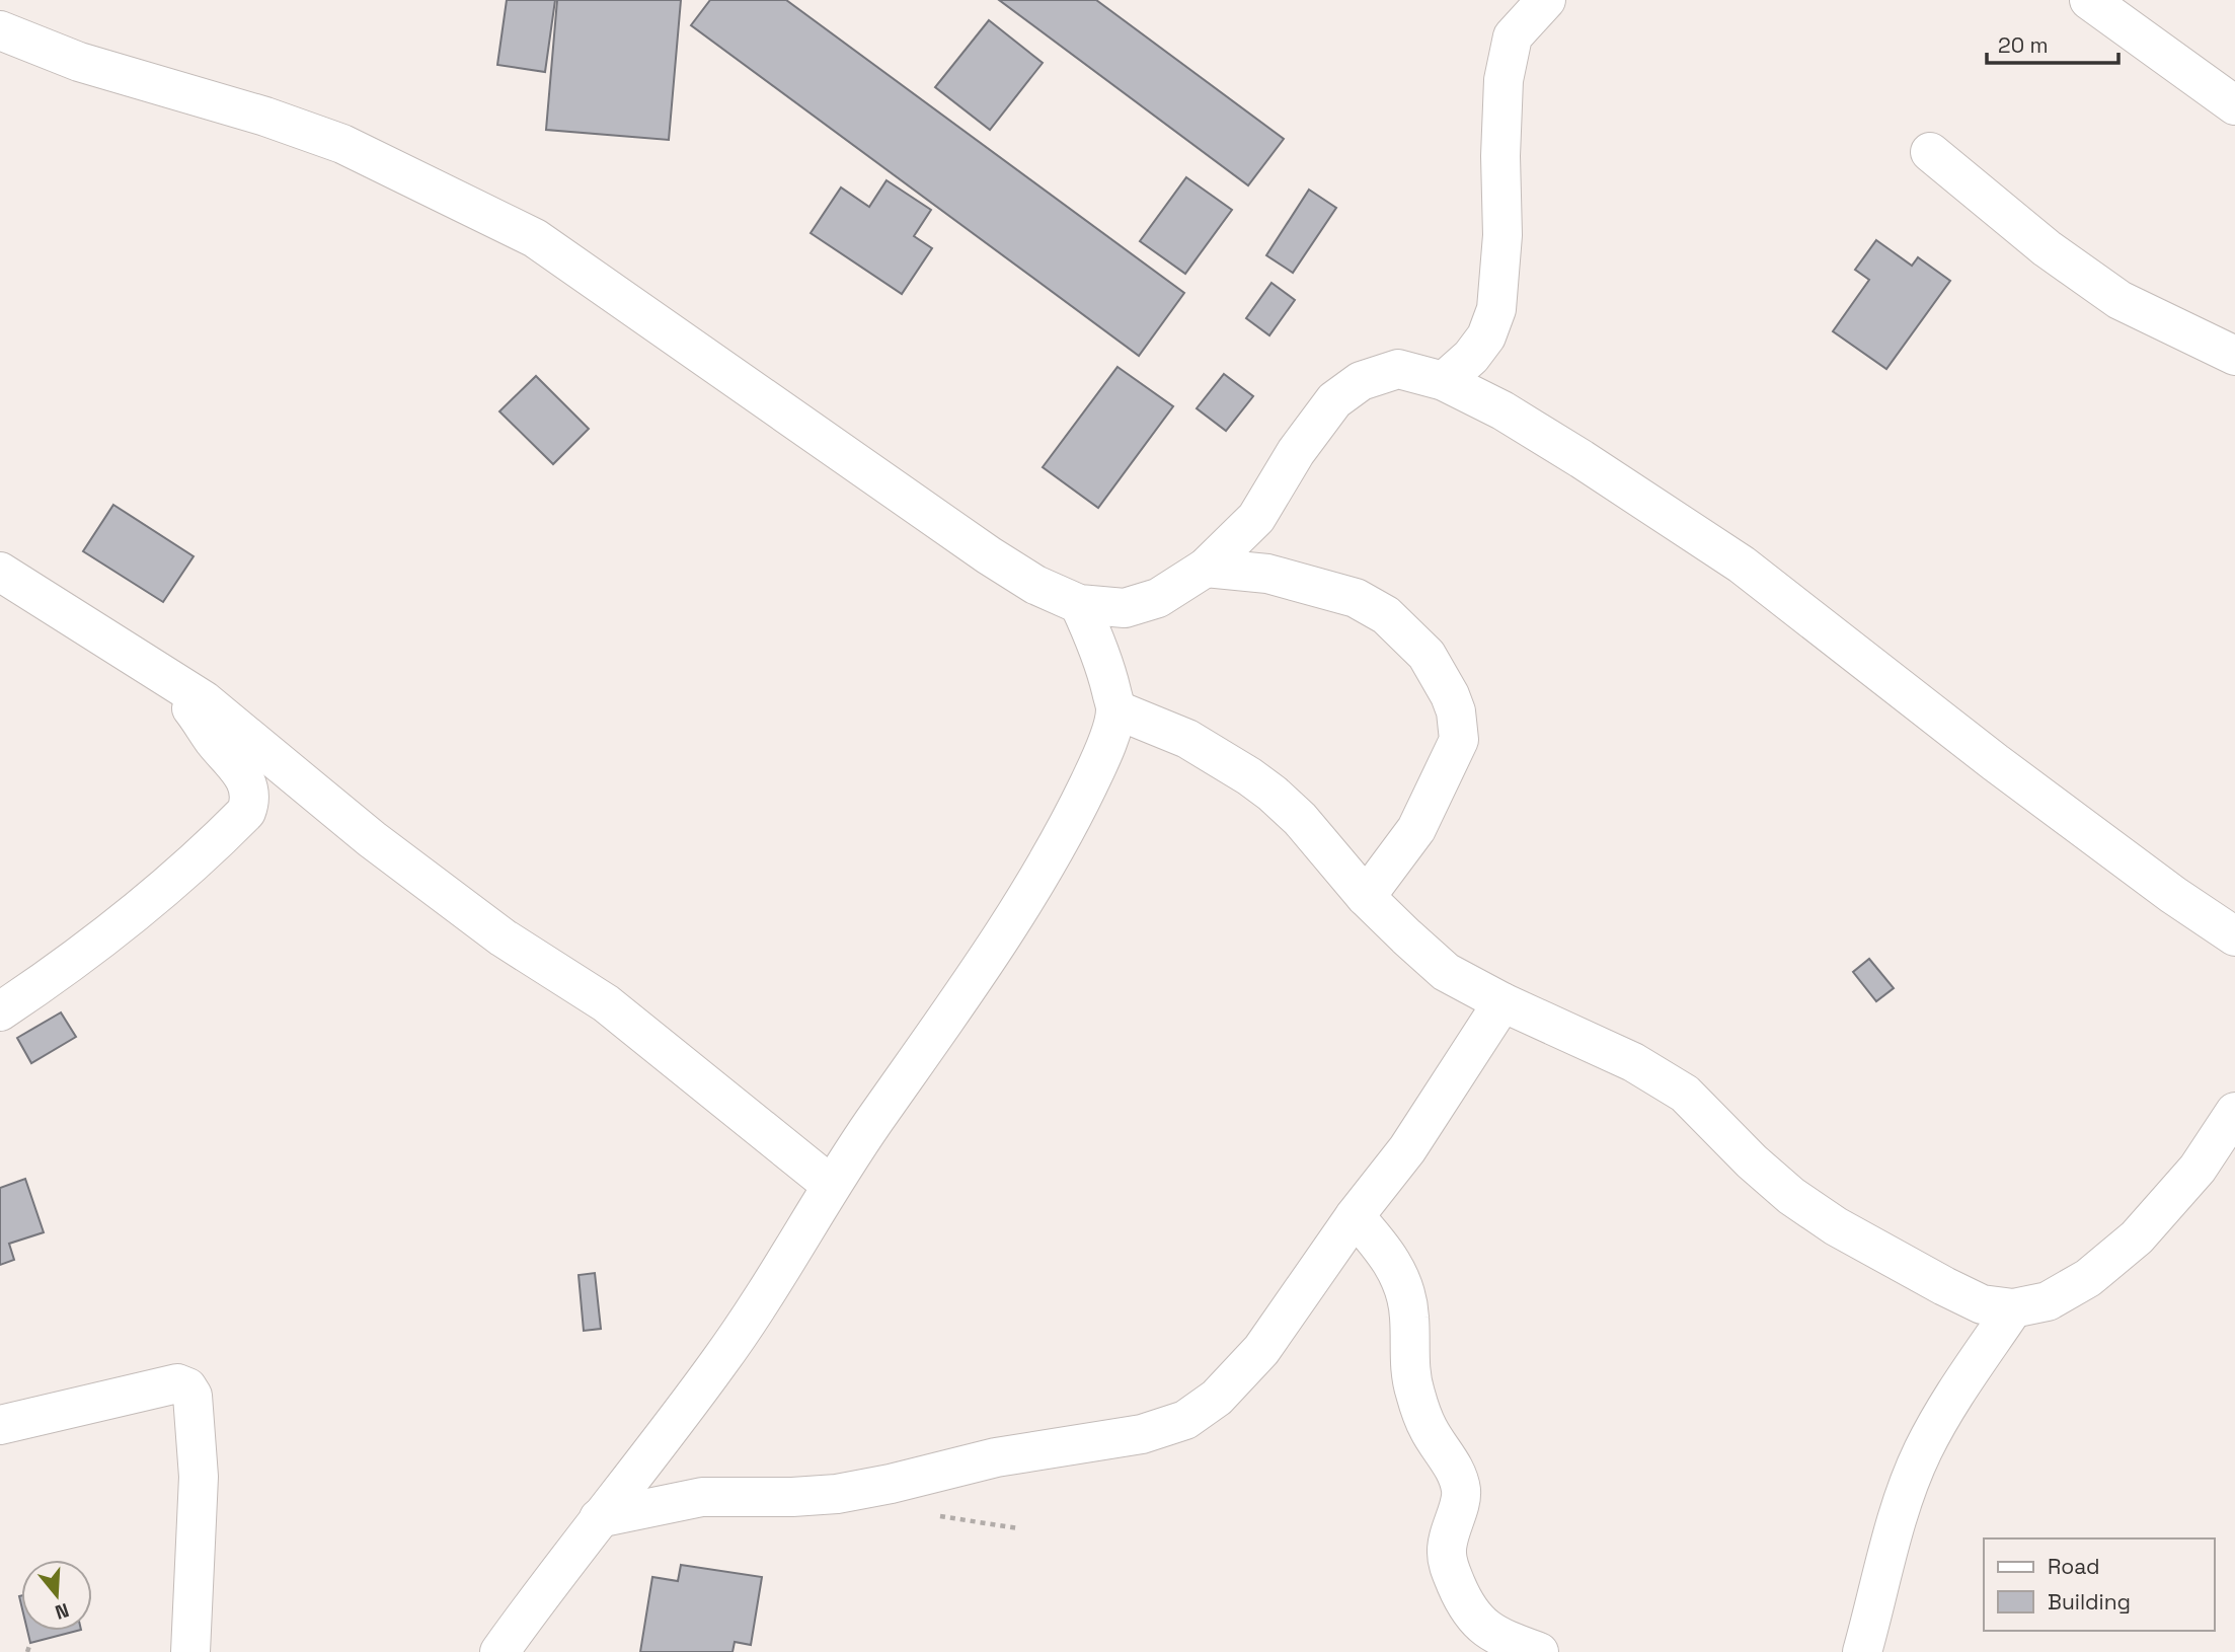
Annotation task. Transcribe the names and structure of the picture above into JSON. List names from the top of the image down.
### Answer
{
  "legend": ["Road", "Building"],
  "scale_bar": "20 m",
  "north": "bottom"
}
